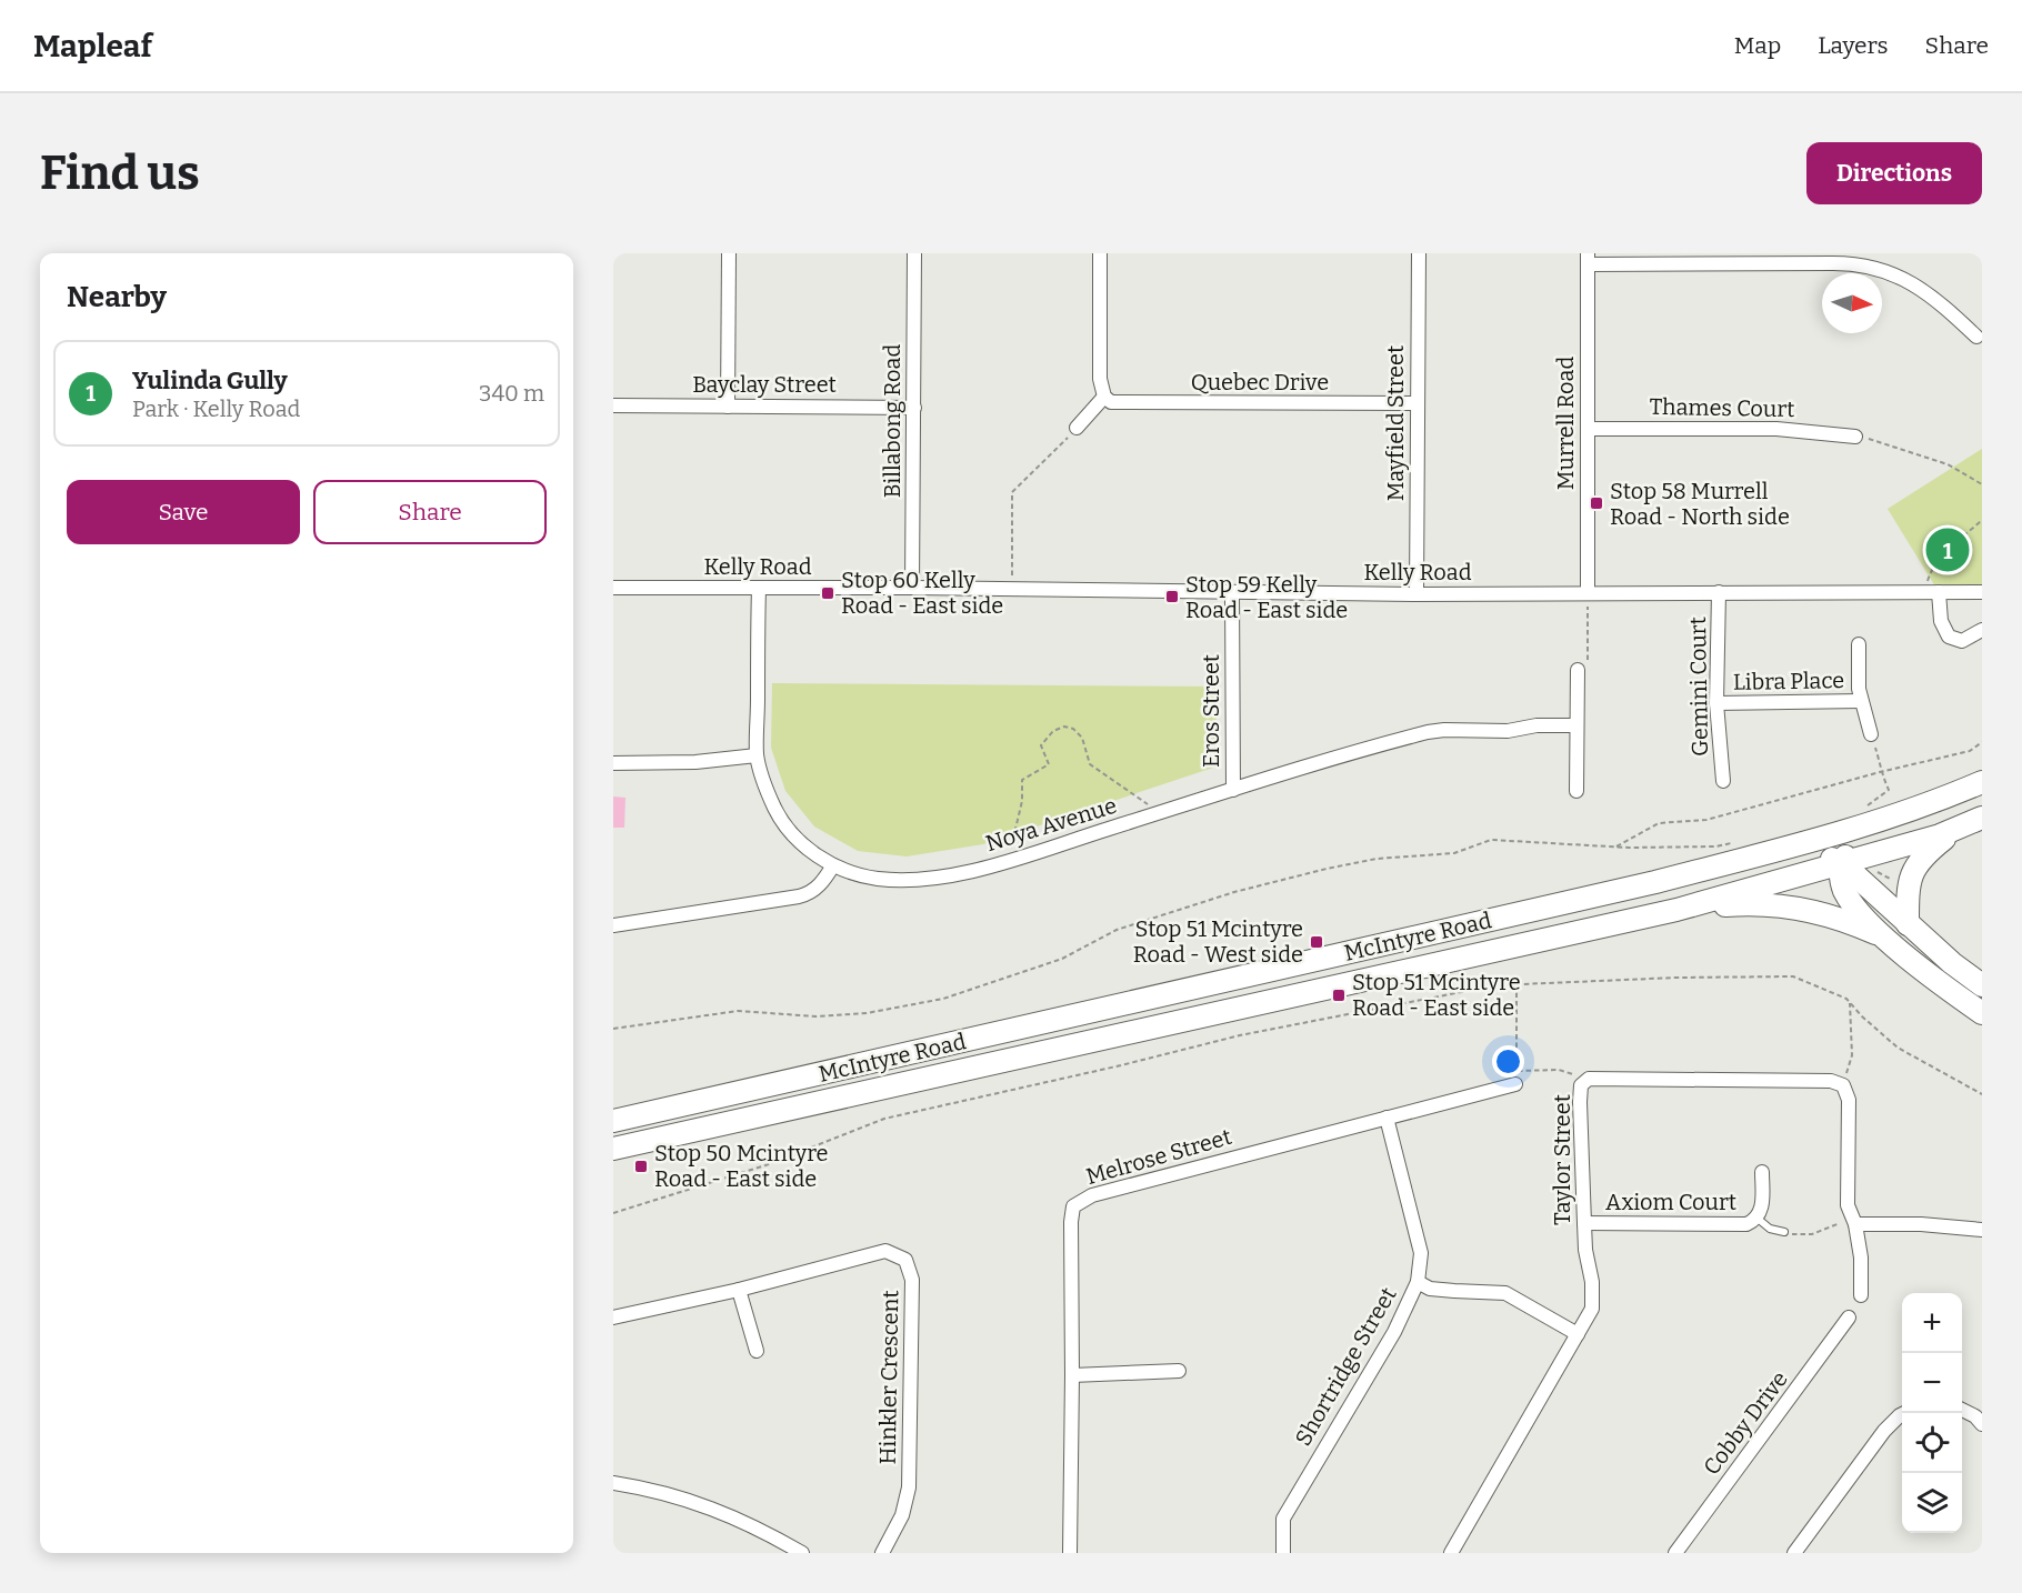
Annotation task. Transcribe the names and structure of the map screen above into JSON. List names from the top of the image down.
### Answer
{
  "streets": {
    "main road": ["McIntyre Road"],
    "street": [
      "Quebec Drive",
      "Bayclay Street",
      "Thames Court",
      "Billabong Road",
      "Mayfield Street",
      "Murrell Road",
      "Kelly Road",
      "Libra Place",
      "Gemini Court",
      "Eros Street",
      "Noya Avenue",
      "Melrose Street",
      "Taylor Street",
      "Axiom Court",
      "Shortridge Street",
      "Hinkler Crescent",
      "Cobby Drive"
    ]
  },
  "crossings": [
    ["Quebec Drive", "Mayfield Street"],
    ["Bayclay Street", "Billabong Road"],
    ["Thames Court", "Murrell Road"],
    ["Billabong Road", "Kelly Road"],
    ["Mayfield Street", "Kelly Road"],
    ["Murrell Road", "Kelly Road"],
    ["Kelly Road", "Gemini Court"],
    ["Kelly Road", "Eros Street"],
    ["Kelly Road", "Noya Avenue"],
    ["Libra Place", "Gemini Court"],
    ["Eros Street", "Noya Avenue"],
    ["Melrose Street", "Shortridge Street"],
    ["Taylor Street", "Axiom Court"]
  ],
  "places": {
    "transit": [
      "Stop 58 Murrell Road - North side",
      "Stop 60 Kelly Road - East side",
      "Stop 59 Kelly Road - East side",
      "Stop 51 Mcintyre Road - West side",
      "Stop 51 Mcintyre Road - East side",
      "Stop 50 Mcintyre Road - East side"
    ]
  },
  "north": "right",
  "page": {
    "header": "Mapleaf",
    "nav": ["Map", "Layers", "Share"],
    "buttons": [
      "Directions",
      ["Save", "Share"]
    ],
    "title": "Find us",
    "heading": "Nearby",
    "list": [
      {
        "mark": "1",
        "name": "Yulinda Gully",
        "note": "Park · Kelly Road",
        "value": "340 m"
      }
    ],
    "pins": "1",
    "map_buttons": ["+", "−"]
  }
}
